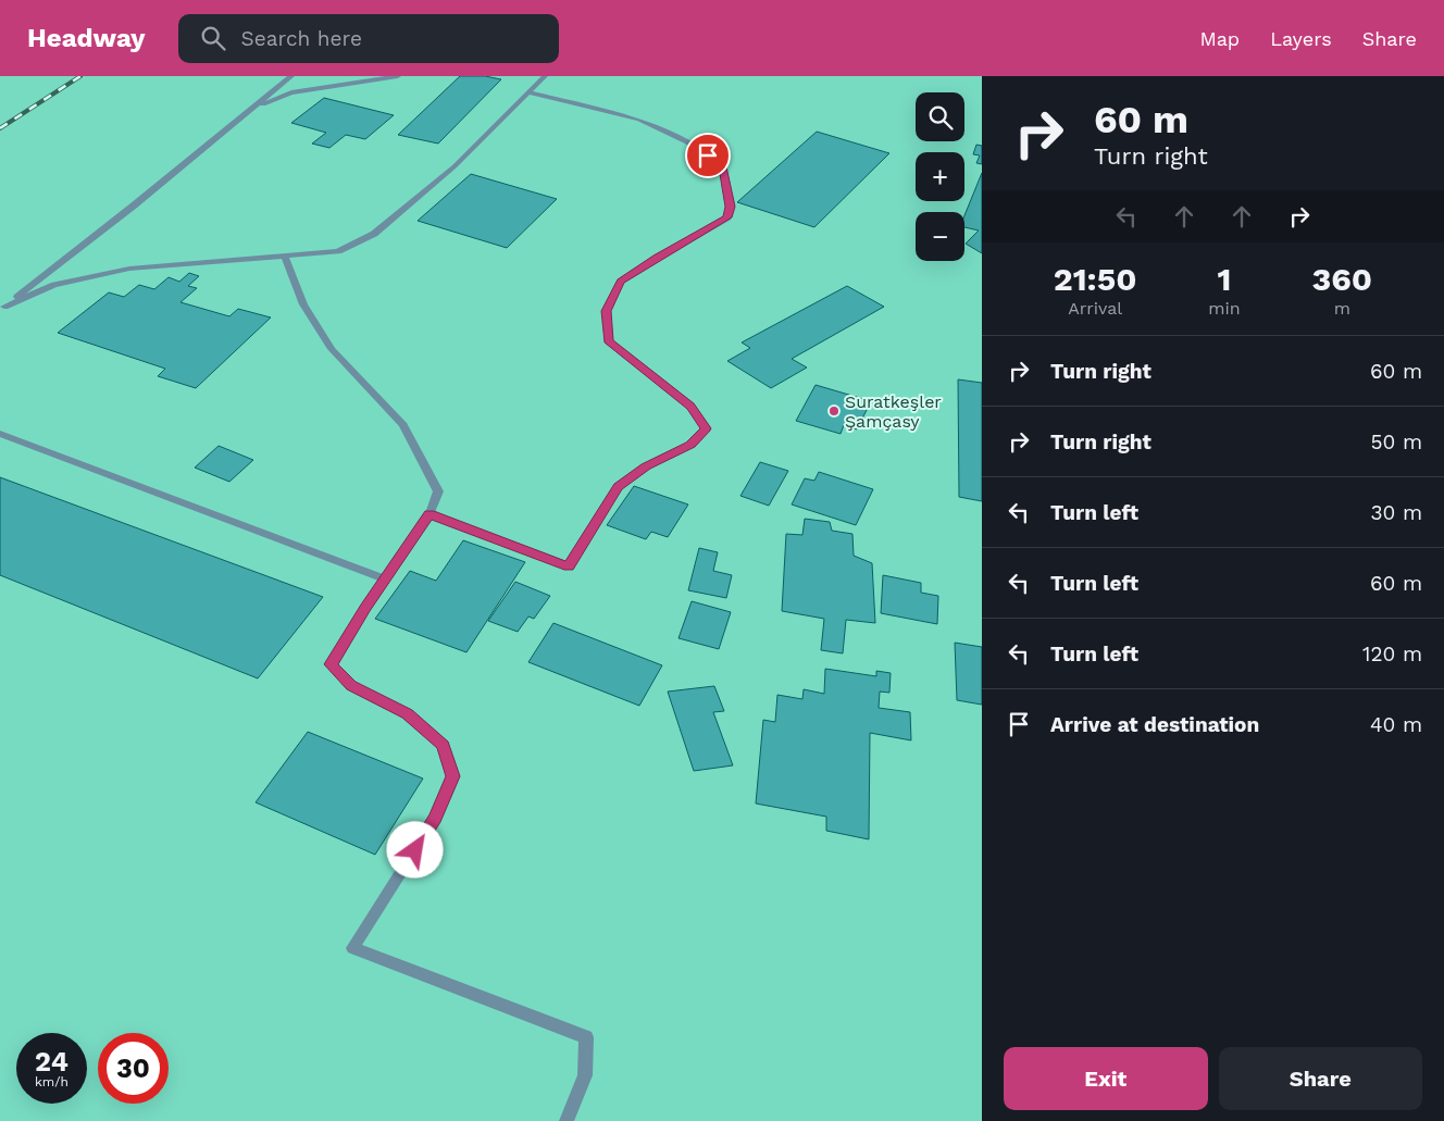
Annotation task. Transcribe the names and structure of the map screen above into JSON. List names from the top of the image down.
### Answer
{
  "places": ["Suratkeşler Şamçasy"],
  "page": {
    "header": "Headway",
    "search": "Search here",
    "nav": ["Map", "Layers", "Share"],
    "turn": ["60 m", "Turn right"],
    "map_buttons": ["+", "−"],
    "eta": [
      "21:50",
      "Arrival",
      "1",
      "min",
      "360",
      "m"
    ],
    "list": [
      {
        "name": "Turn right",
        "value": "60 m"
      },
      {
        "name": "Turn right",
        "value": "50 m"
      },
      {
        "name": "Turn left",
        "value": "30 m"
      },
      {
        "name": "Turn left",
        "value": "60 m"
      },
      {
        "name": "Turn left",
        "value": "120 m"
      },
      {
        "name": "Arrive at destination",
        "value": "40 m"
      }
    ],
    "speed": "24 km/h",
    "limit": "30",
    "buttons": ["Exit", "Share"]
  }
}
